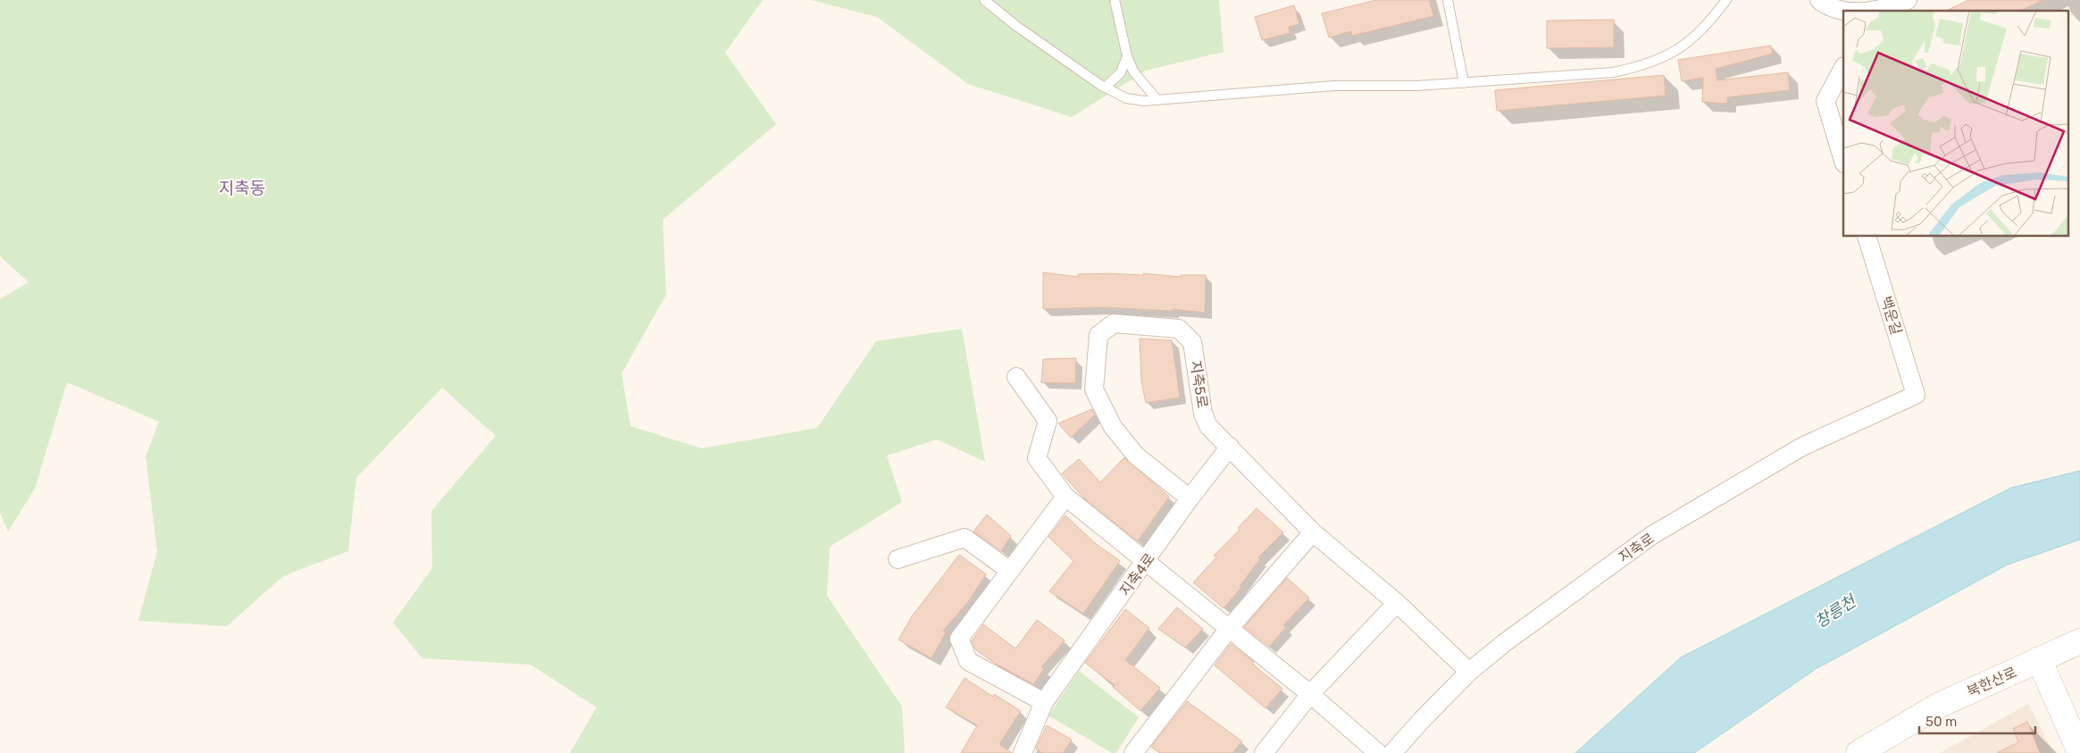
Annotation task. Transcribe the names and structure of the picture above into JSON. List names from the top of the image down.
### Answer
{
  "streets": {
    "main road": ["북한산로"],
    "street": [
      "백운길",
      "지축5로",
      "지축로",
      "지축4로"
    ]
  },
  "crossings": [
    ["백운길", "지축로"],
    ["지축5로", "지축로"],
    ["지축5로", "지축4로"]
  ],
  "districts": ["지축동"],
  "water": ["창릉천"],
  "scale_bar": "50 m"
}
